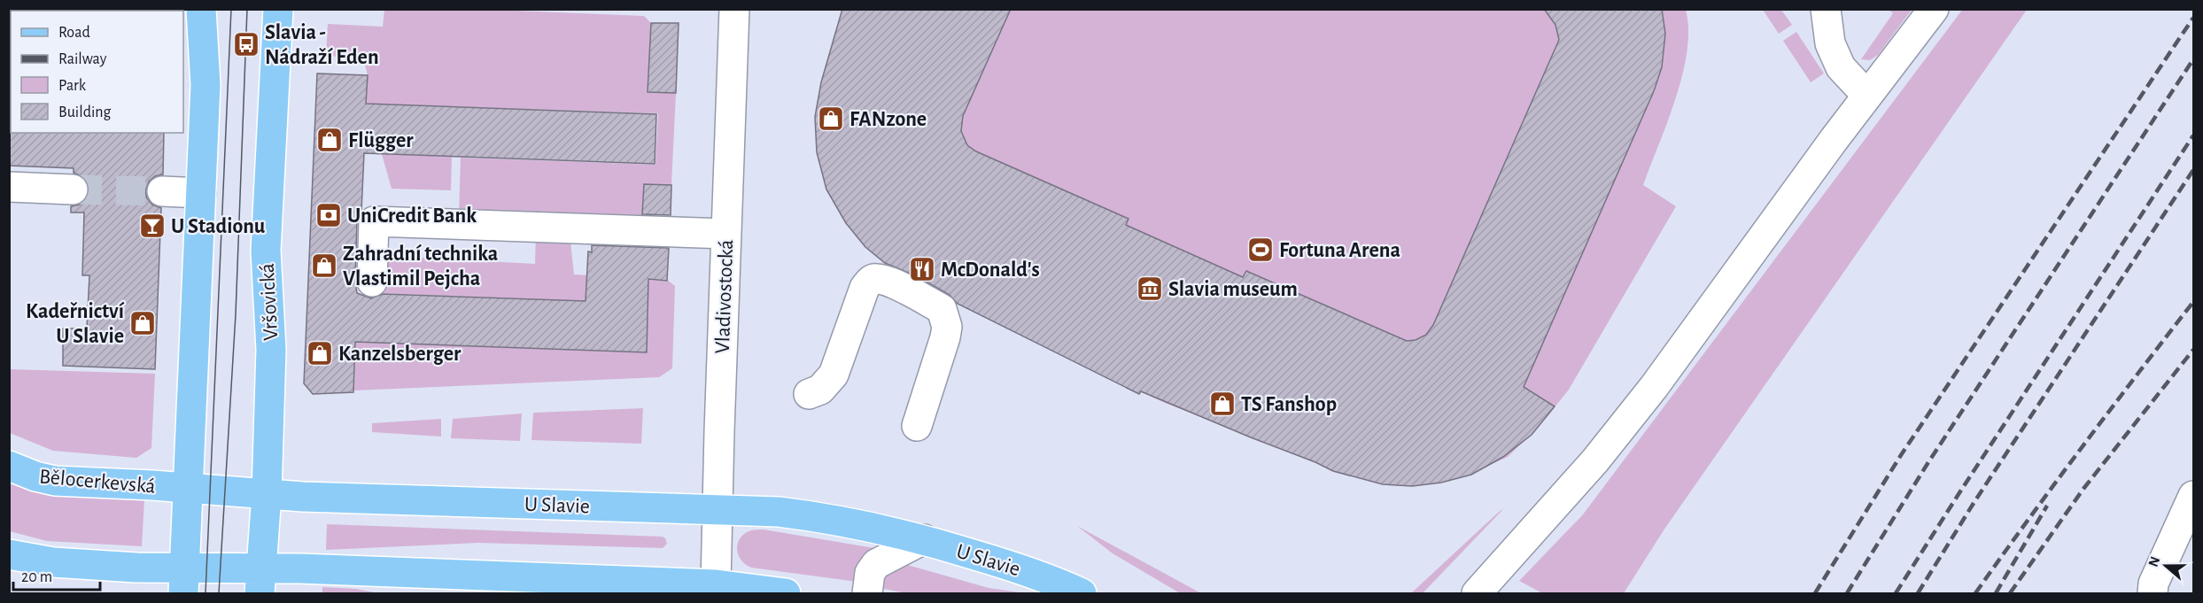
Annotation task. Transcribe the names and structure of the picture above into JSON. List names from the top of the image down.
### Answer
{
  "streets": {
    "main road": ["Vršovická", "Bělocerkevská", "U Slavie"],
    "street": ["Vladivostocká"]
  },
  "crossings": [
    ["Vladivostocká", "U Slavie"],
    ["Vršovická", "U Slavie"],
    ["Bělocerkevská", "U Slavie"]
  ],
  "places": {
    "bus stop": ["Slavia - Nádraží Eden"],
    "shop": [
      "FANzone",
      "Flügger",
      "Zahradní technika Vlastimil Pejcha",
      "Kadeřnictví U Slavie",
      "Kanzelsberger",
      "TS Fanshop"
    ],
    "bank": ["UniCredit Bank"],
    "bar": ["U Stadionu"],
    "sports": ["Fortuna Arena"],
    "restaurant": ["McDonald's"],
    "museum": ["Slavia museum"]
  },
  "legend": [
    "Road",
    "Railway",
    "Park",
    "Building"
  ],
  "scale_bar": "20 m",
  "north": "left"
}
